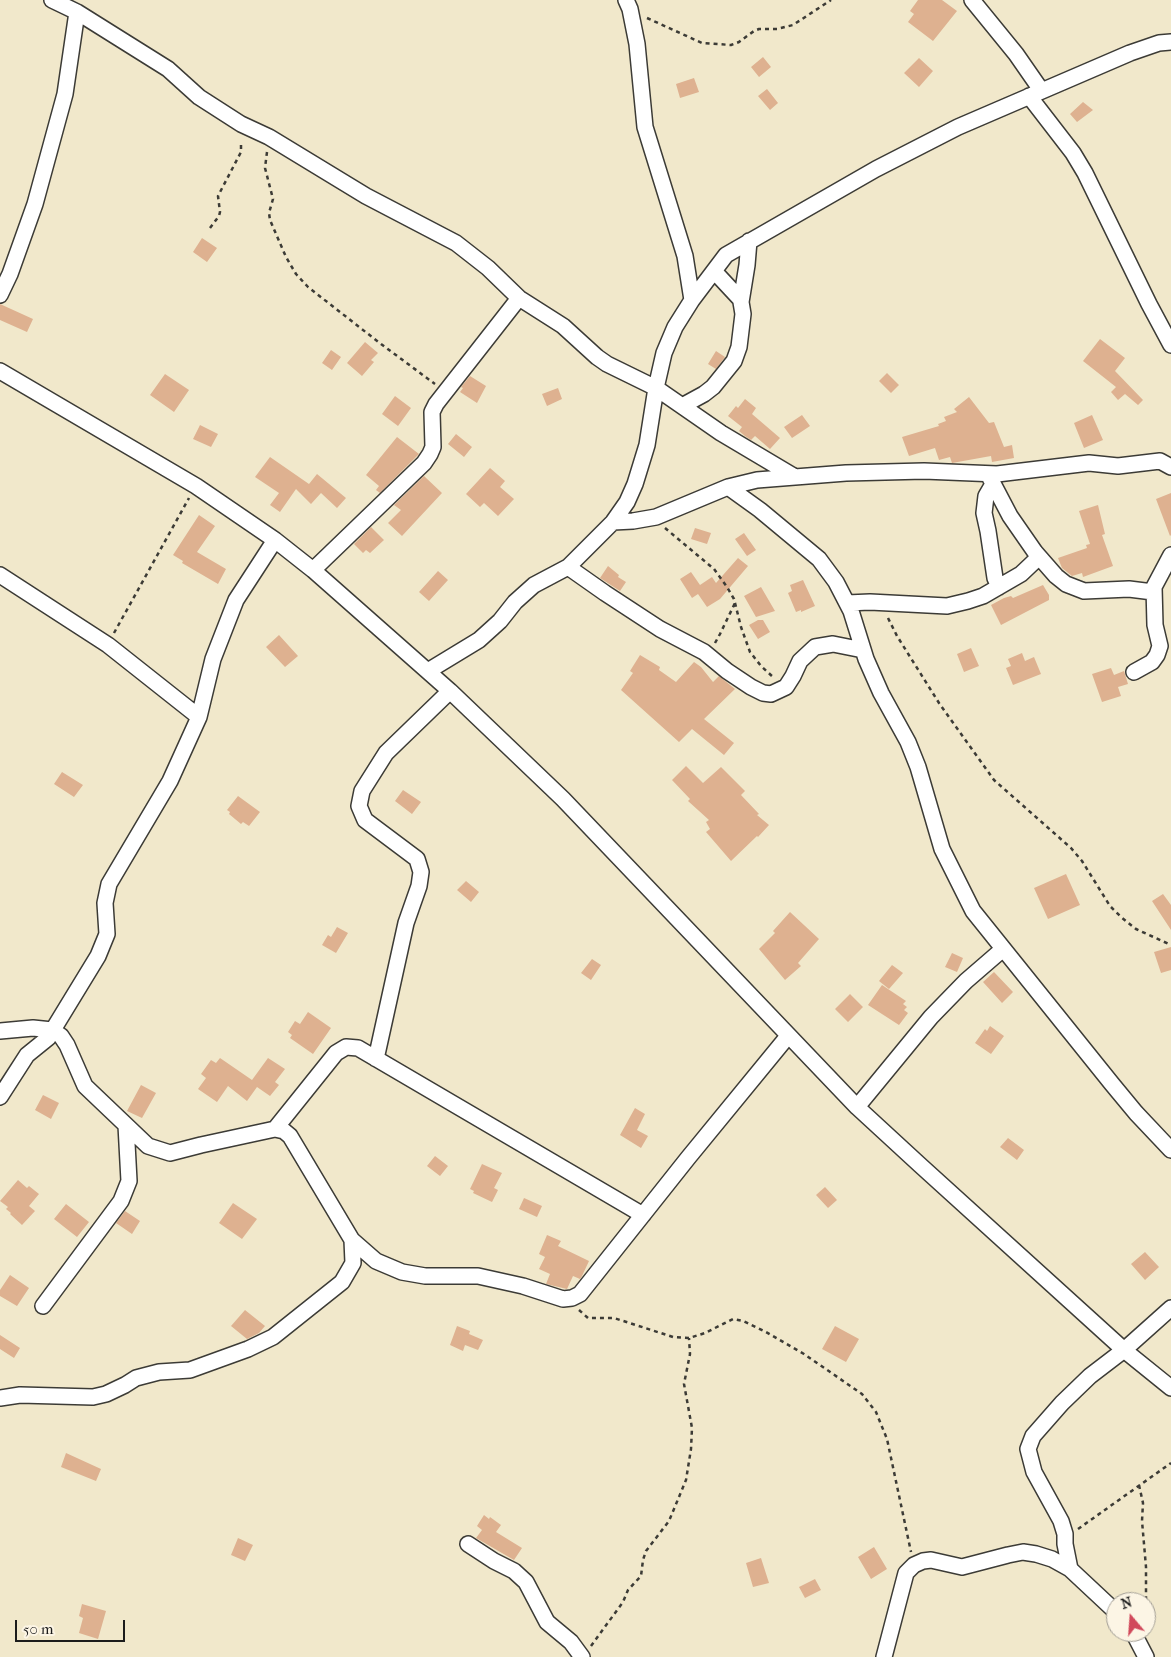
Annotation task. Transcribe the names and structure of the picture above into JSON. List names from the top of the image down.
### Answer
{
  "scale_bar": "50 m",
  "north": "top"
}
